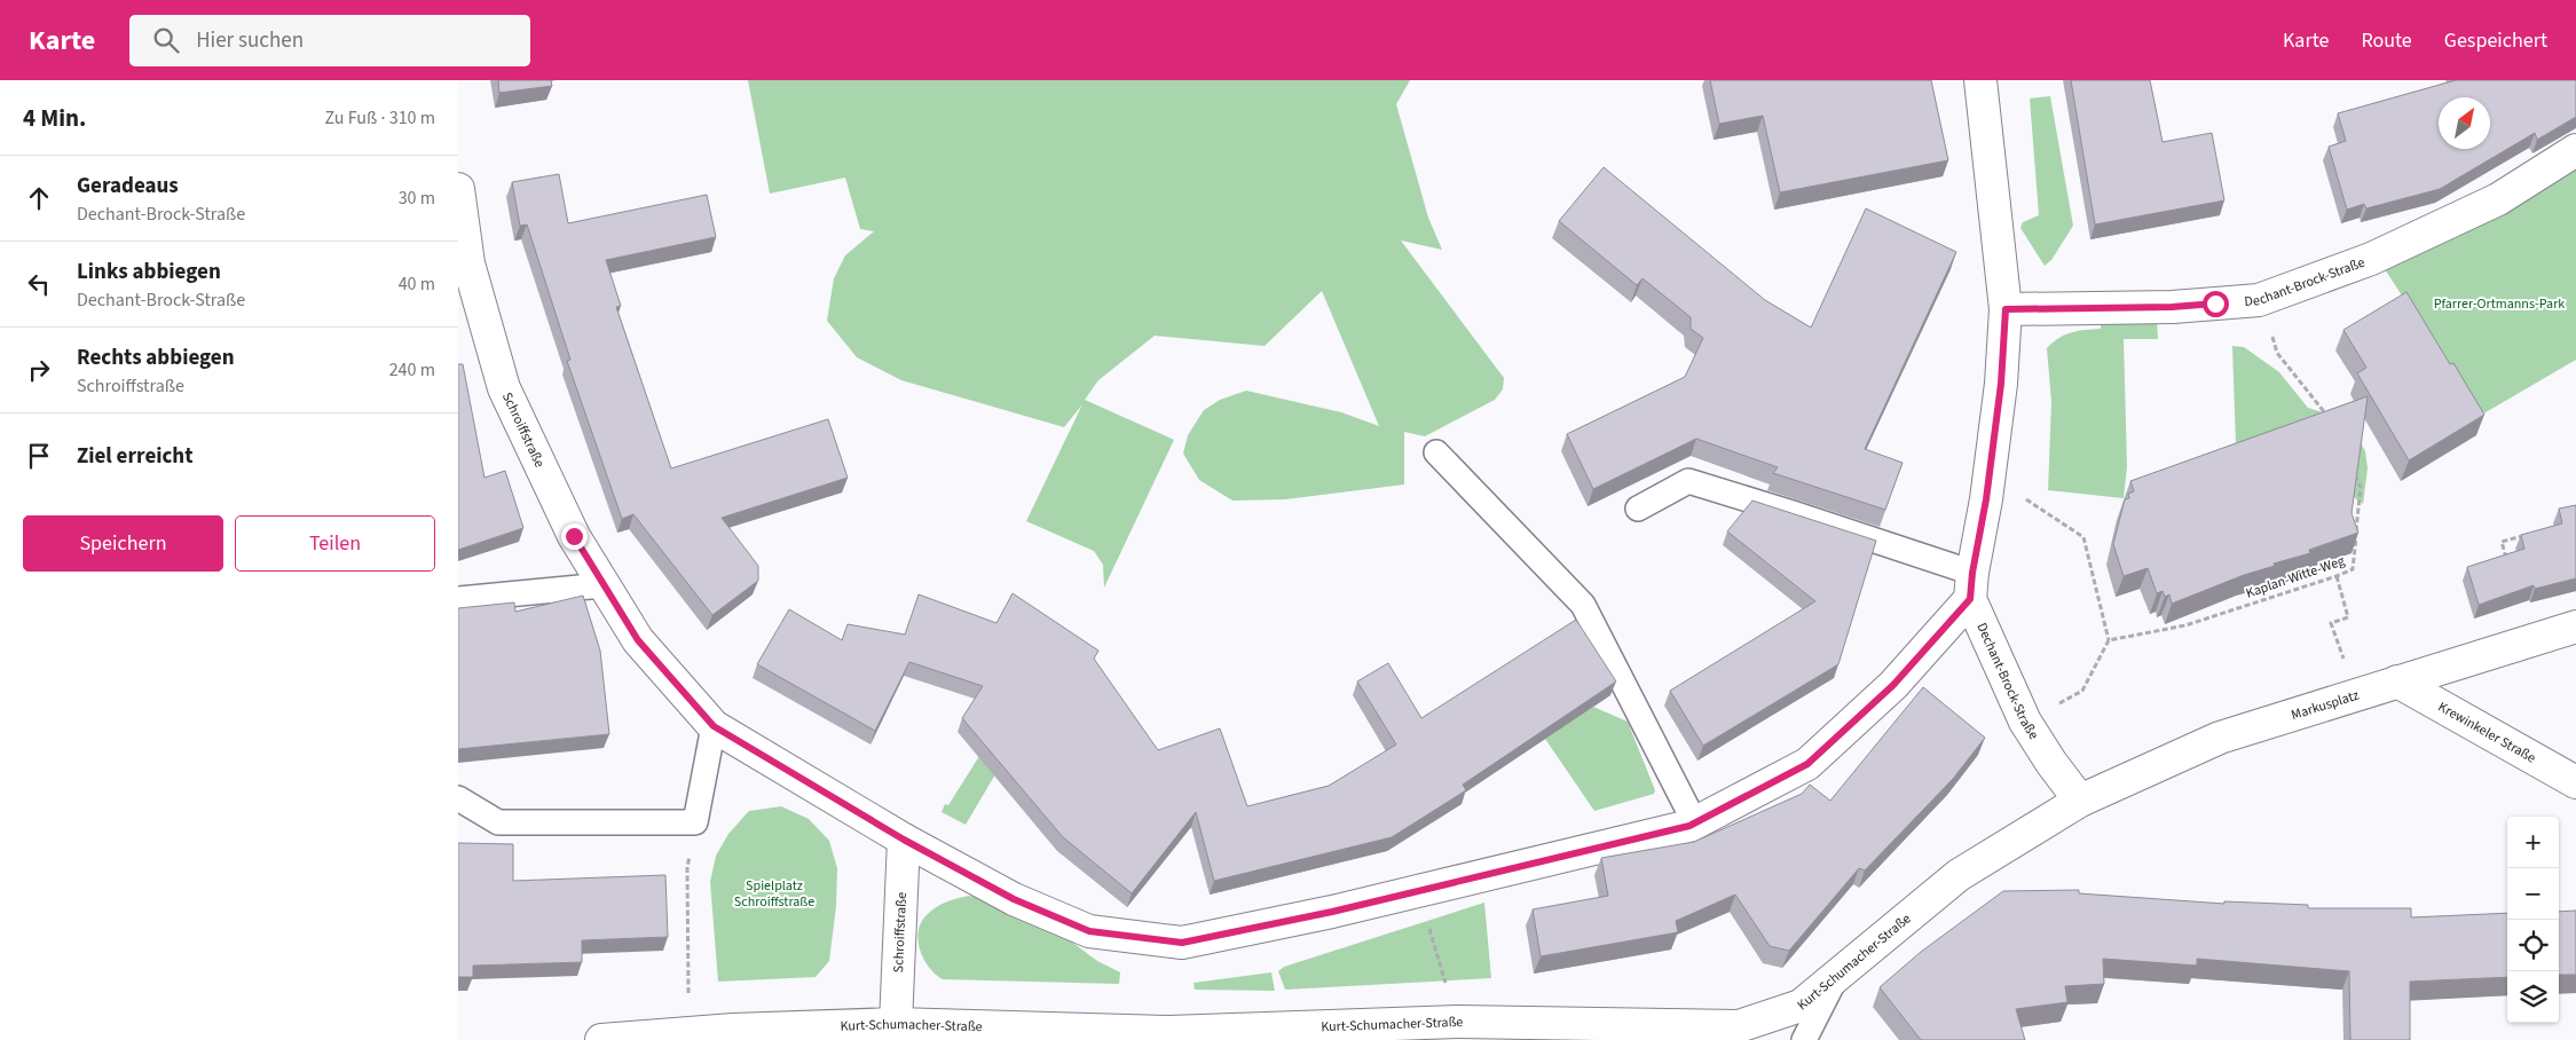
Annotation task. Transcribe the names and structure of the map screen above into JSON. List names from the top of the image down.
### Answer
{
  "streets": {
    "street": [
      "Dechant-Brock-Straße",
      "Schroiffstraße",
      "Markusplatz",
      "Krewinkeler Straße",
      "Kurt-Schumacher-Straße"
    ],
    "path": ["Kaplan-Witte-Weg"]
  },
  "crossings": [
    ["Dechant-Brock-Straße", "Schroiffstraße"],
    ["Dechant-Brock-Straße", "Markusplatz"],
    ["Dechant-Brock-Straße", "Kurt-Schumacher-Straße"],
    ["Schroiffstraße", "Kurt-Schumacher-Straße"],
    ["Markusplatz", "Krewinkeler Straße"],
    ["Markusplatz", "Kurt-Schumacher-Straße"]
  ],
  "parks": ["Pfarrer-Ortmanns-Park", "Spielplatz Schroiffstraße"],
  "north": "top right",
  "page": {
    "header": "Karte",
    "search": "Hier suchen",
    "nav": ["Karte", "Route", "Gespeichert"],
    "heading": ["4 Min.", "Zu Fuß · 310 m"],
    "list": [
      ["Geradeaus", "Dechant-Brock-Straße", "30 m"],
      ["Links abbiegen", "Dechant-Brock-Straße", "40 m"],
      ["Rechts abbiegen", "Schroiffstraße", "240 m"],
      "Ziel erreicht"
    ],
    "buttons": ["Speichern", "Teilen"],
    "map_buttons": ["+", "−"]
  }
}
